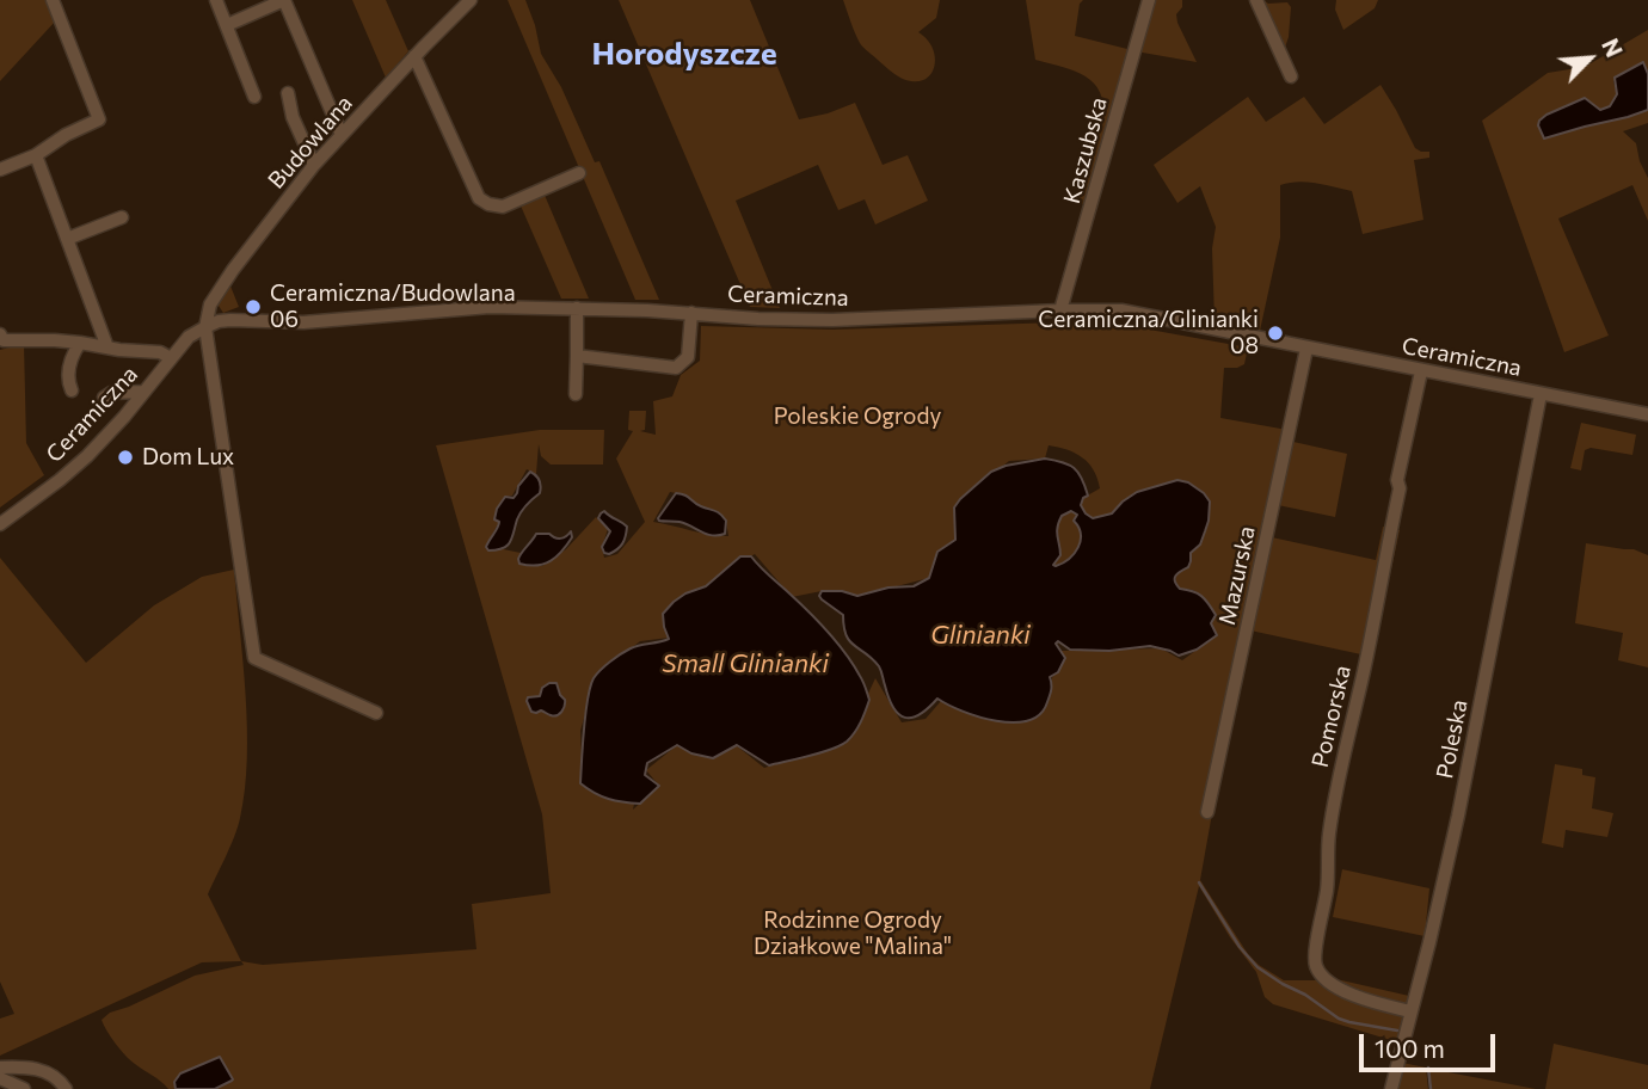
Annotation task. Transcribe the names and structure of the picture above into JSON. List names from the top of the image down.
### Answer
{
  "streets": {
    "street": [
      "Budowlana",
      "Kaszubska",
      "Ceramiczna",
      "Mazurska",
      "Pomorska",
      "Poleska"
    ]
  },
  "crossings": [
    ["Budowlana", "Ceramiczna"],
    ["Kaszubska", "Ceramiczna"],
    ["Ceramiczna", "Mazurska"],
    ["Ceramiczna", "Pomorska"],
    ["Ceramiczna", "Poleska"],
    ["Pomorska", "Poleska"]
  ],
  "districts": ["Horodyszcze"],
  "water": ["Glinianki", "Small Glinianki"],
  "parks": ["Poleskie Ogrody", "Rodzinne Ogrody Działkowe \"Malina\""],
  "places": ["Ceramiczna/Budowlana 06", "Ceramiczna/Glinianki 08", "Dom Lux"],
  "scale_bar": "100 m",
  "north": "top right"
}
